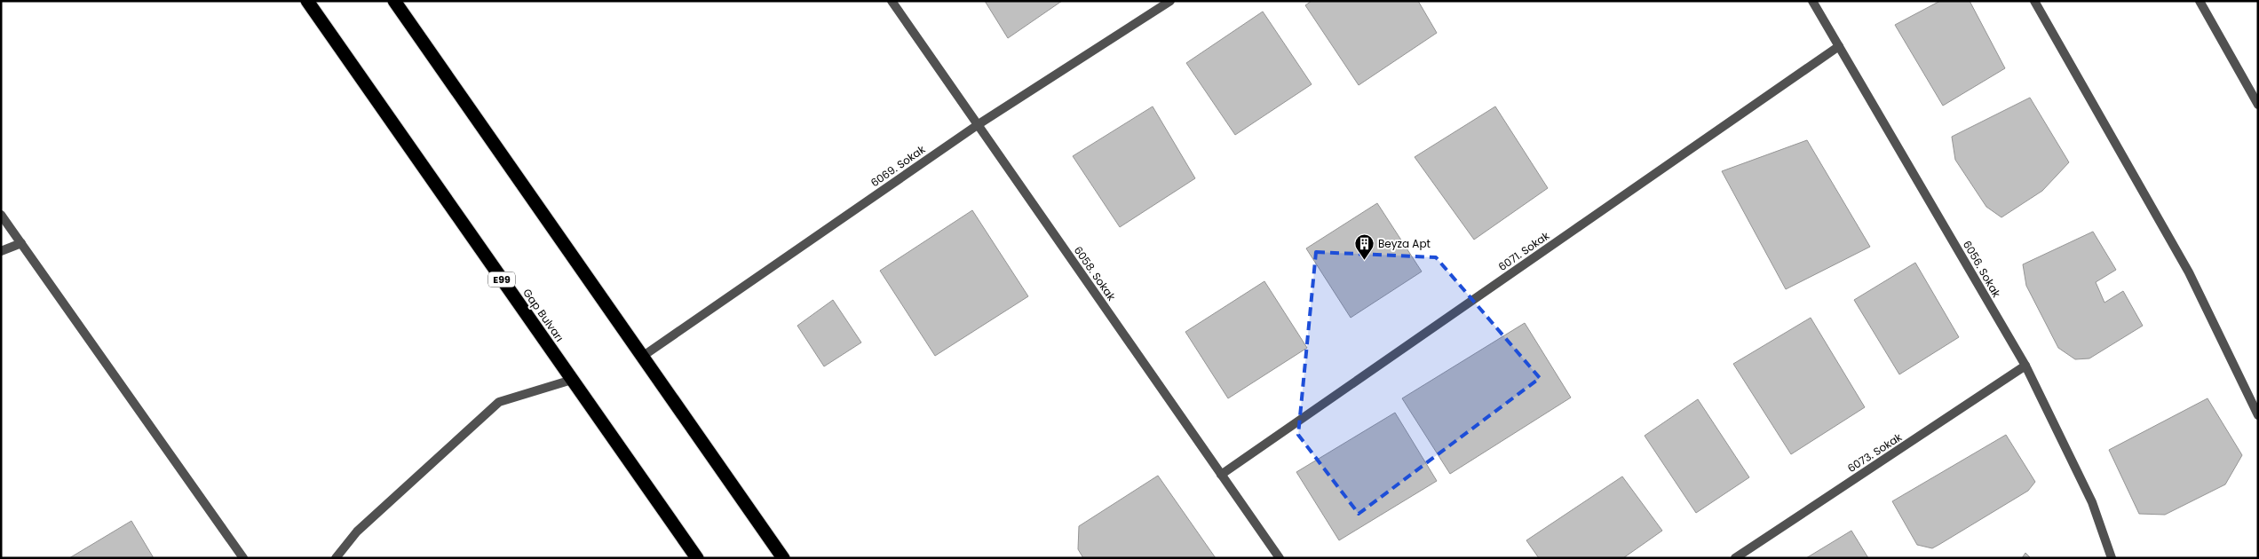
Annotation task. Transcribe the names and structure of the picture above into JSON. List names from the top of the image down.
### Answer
{
  "streets": {
    "highway": ["E99", "Gap Bulvarı"],
    "street": [
      "6069. Sokak",
      "6071. Sokak",
      "6056. Sokak",
      "6058. Sokak",
      "6073. Sokak"
    ]
  },
  "crossings": [
    ["6069. Sokak", "6058. Sokak"],
    ["6071. Sokak", "6056. Sokak"],
    ["6071. Sokak", "6058. Sokak"],
    ["6056. Sokak", "6073. Sokak"]
  ],
  "places": {
    "building": ["Beyza Apt"]
  }
}
